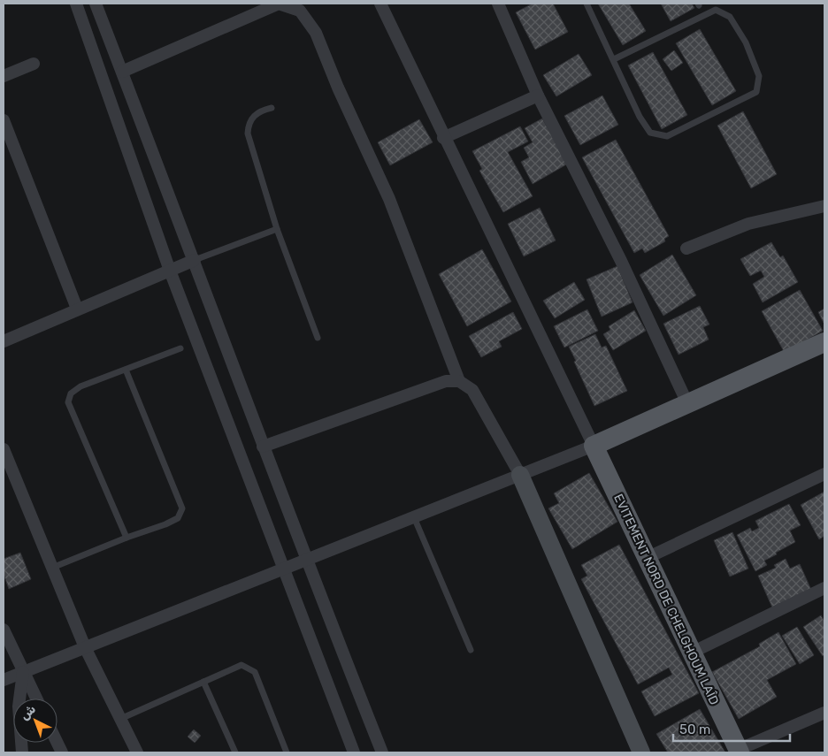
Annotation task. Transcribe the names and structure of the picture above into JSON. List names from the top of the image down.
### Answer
{
  "streets": {
    "main road": ["EVITEMENT NORD DE CHELGHOUM LAÎD"]
  },
  "scale_bar": "50 m",
  "north": "top left"
}
